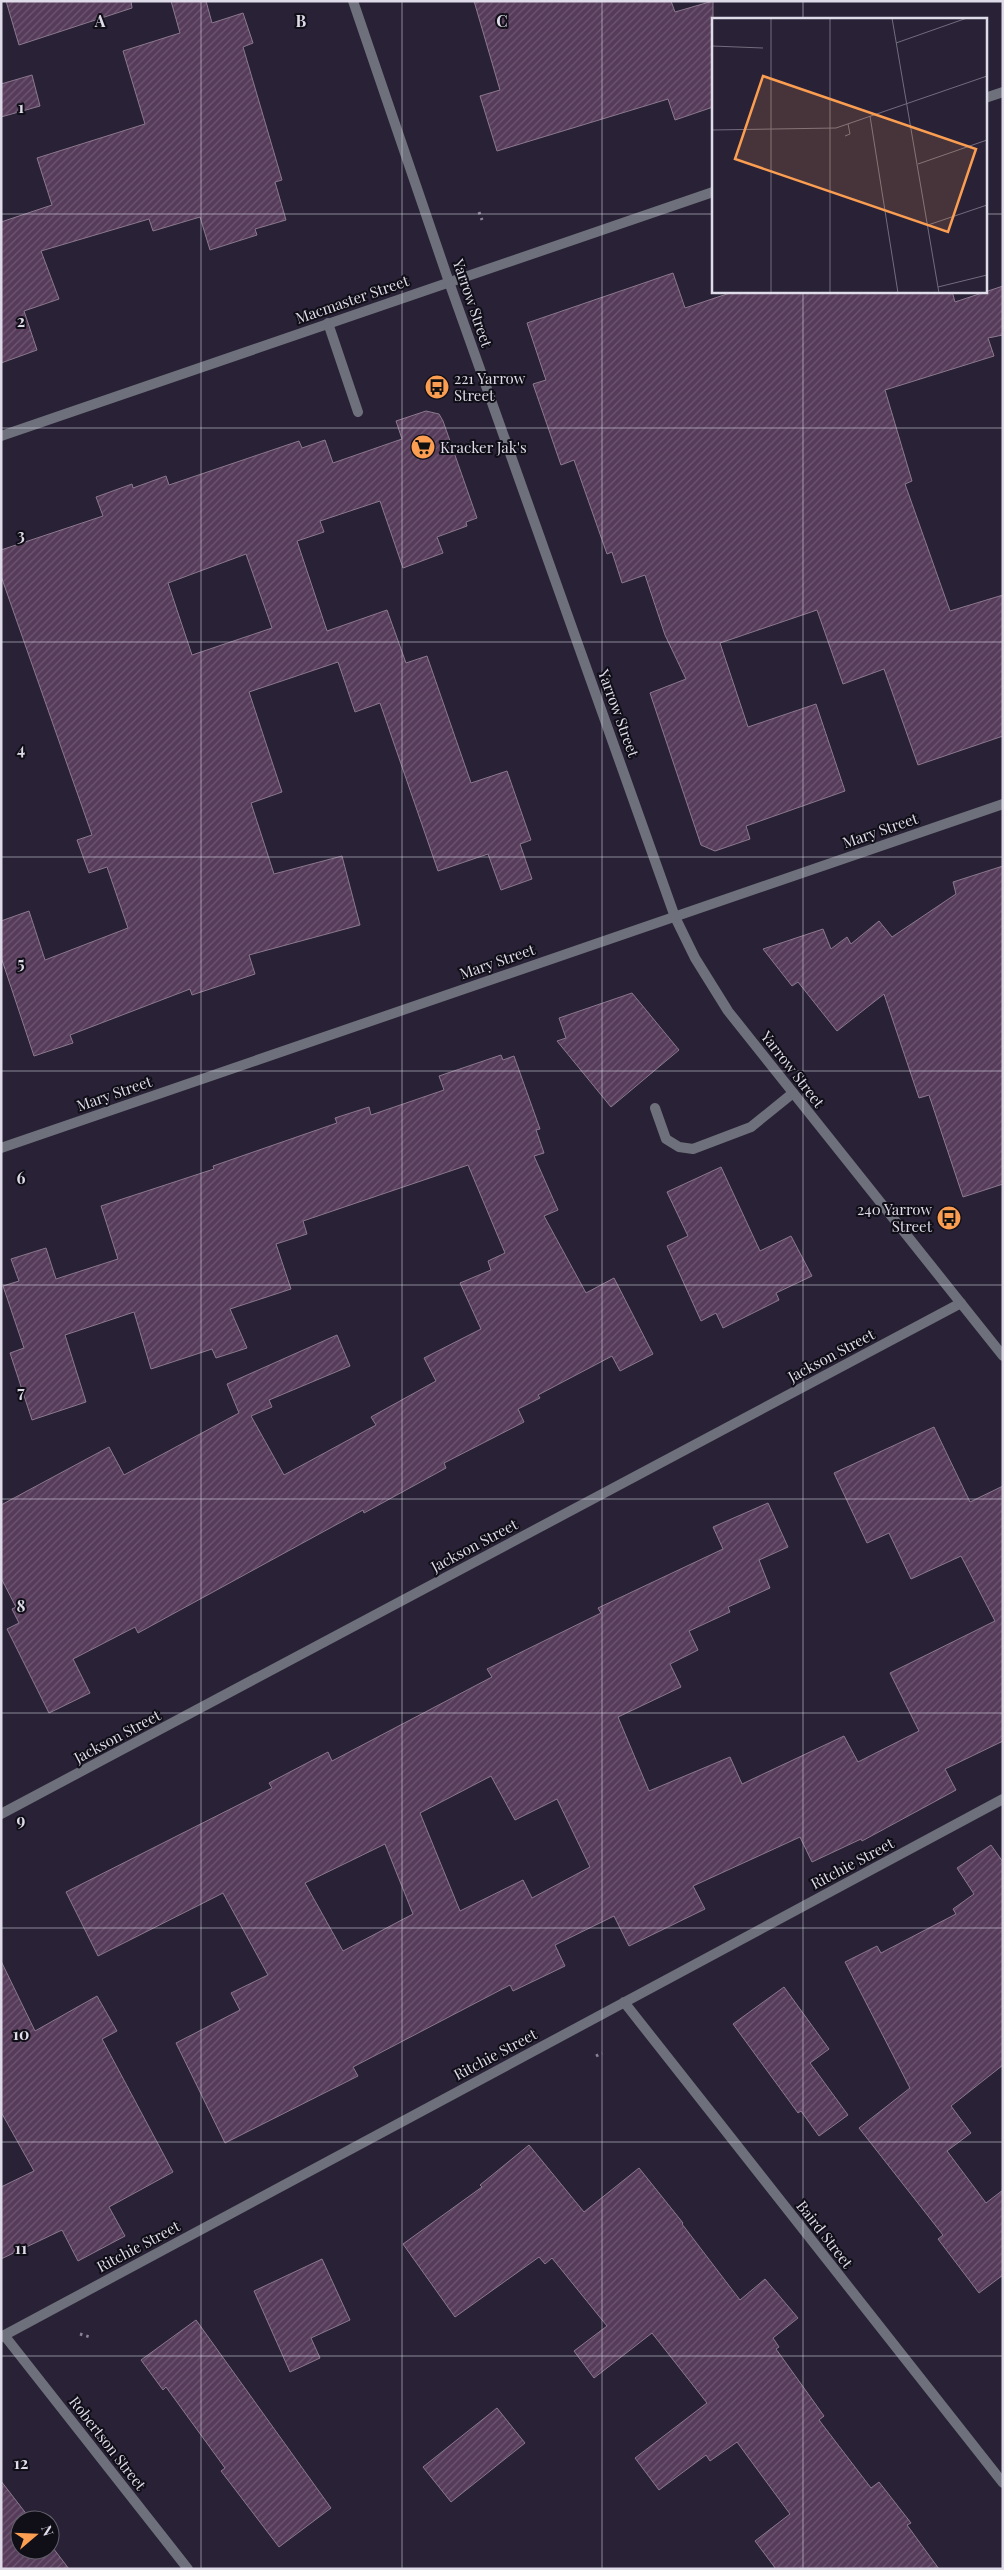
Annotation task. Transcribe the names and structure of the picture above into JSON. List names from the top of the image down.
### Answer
{
  "streets": {
    "street": [
      "Macmaster Street",
      "Yarrow Street",
      "Mary Street",
      "Jackson Street",
      "Ritchie Street",
      "Baird Street",
      "Robertson Street"
    ]
  },
  "crossings": [
    ["Macmaster Street", "Yarrow Street"],
    ["Yarrow Street", "Mary Street"],
    ["Yarrow Street", "Jackson Street"],
    ["Ritchie Street", "Baird Street"],
    ["Ritchie Street", "Robertson Street"]
  ],
  "places": {
    "bus stop": ["221 Yarrow Street", "240 Yarrow Street"],
    "supermarket": ["Kracker Jak's"]
  },
  "north": "right",
  "grid": {
    "columns": ["A", "B", "C"],
    "rows": [
      "1",
      "2",
      "3",
      "4",
      "5",
      "6",
      "7",
      "8",
      "9",
      "10",
      "11",
      "12"
    ]
  }
}
